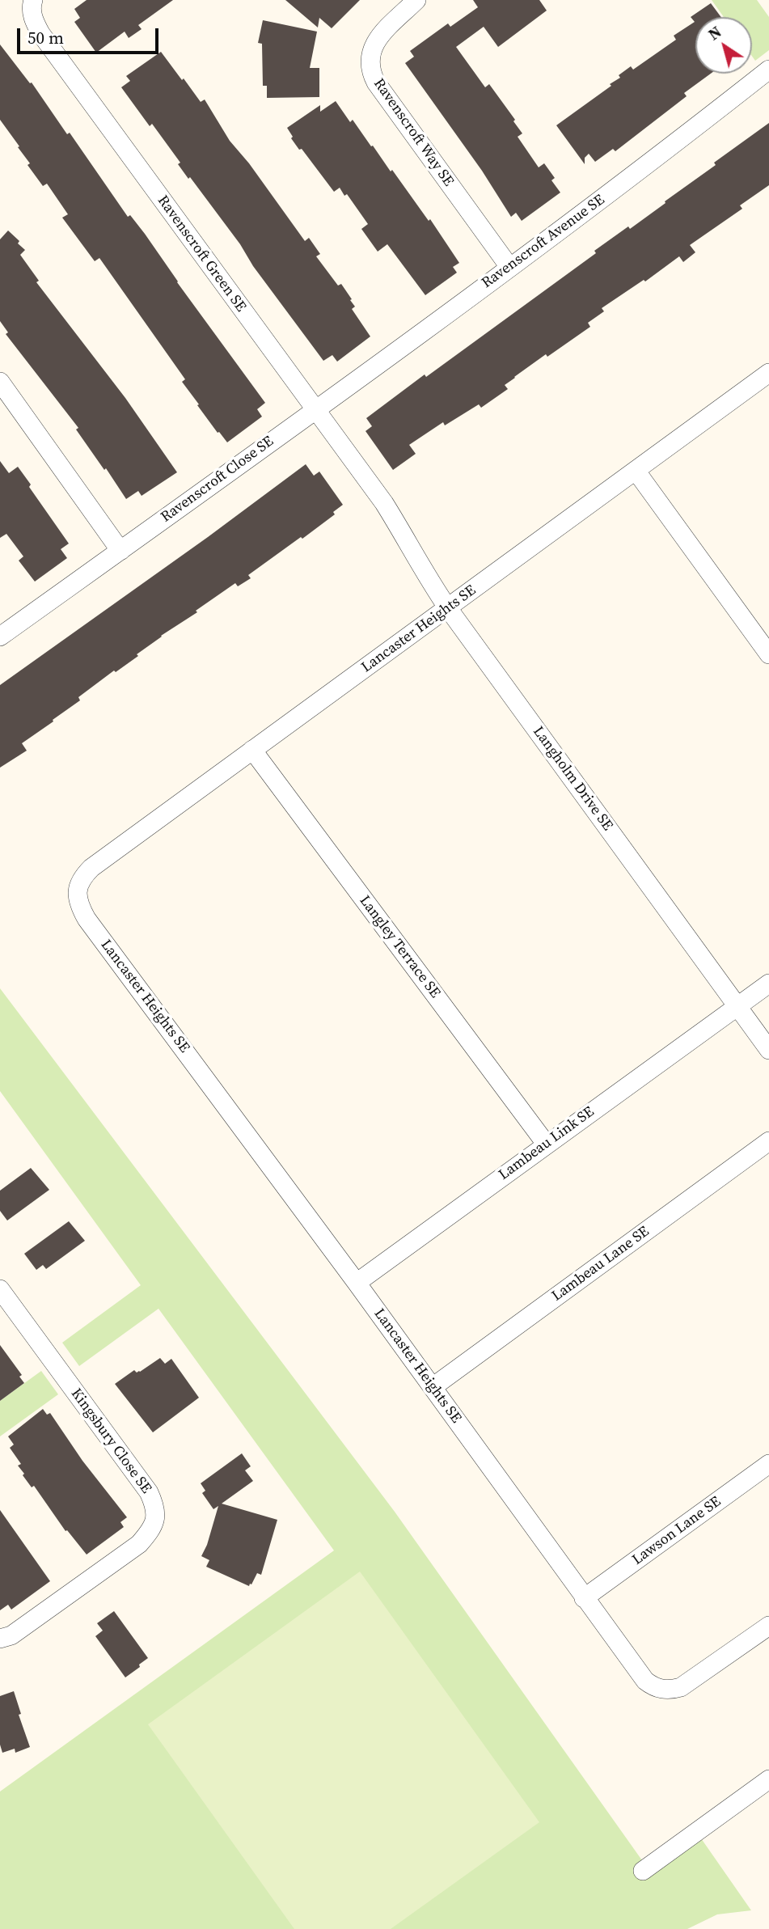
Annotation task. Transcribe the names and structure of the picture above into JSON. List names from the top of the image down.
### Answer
{
  "streets": {
    "street": [
      "Ravenscroft Way SE",
      "Ravenscroft Avenue SE",
      "Ravenscroft Green SE",
      "Ravenscroft Close SE",
      "Lancaster Heights SE",
      "Langholm Drive SE",
      "Langley Terrace SE",
      "Lambeau Link SE",
      "Lambeau Lane SE",
      "Kingsbury Close SE",
      "Lawson Lane SE"
    ]
  },
  "crossings": [
    ["Ravenscroft Way SE", "Ravenscroft Avenue SE"],
    ["Ravenscroft Avenue SE", "Ravenscroft Green SE"],
    ["Ravenscroft Avenue SE", "Ravenscroft Close SE"],
    ["Ravenscroft Green SE", "Ravenscroft Close SE"],
    ["Ravenscroft Green SE", "Langholm Drive SE"],
    ["Lancaster Heights SE", "Langholm Drive SE"],
    ["Lancaster Heights SE", "Langley Terrace SE"],
    ["Lancaster Heights SE", "Lambeau Link SE"],
    ["Lancaster Heights SE", "Lambeau Lane SE"],
    ["Lancaster Heights SE", "Lawson Lane SE"],
    ["Langholm Drive SE", "Lambeau Link SE"],
    ["Langley Terrace SE", "Lambeau Link SE"]
  ],
  "scale_bar": "50 m",
  "north": "top left"
}
